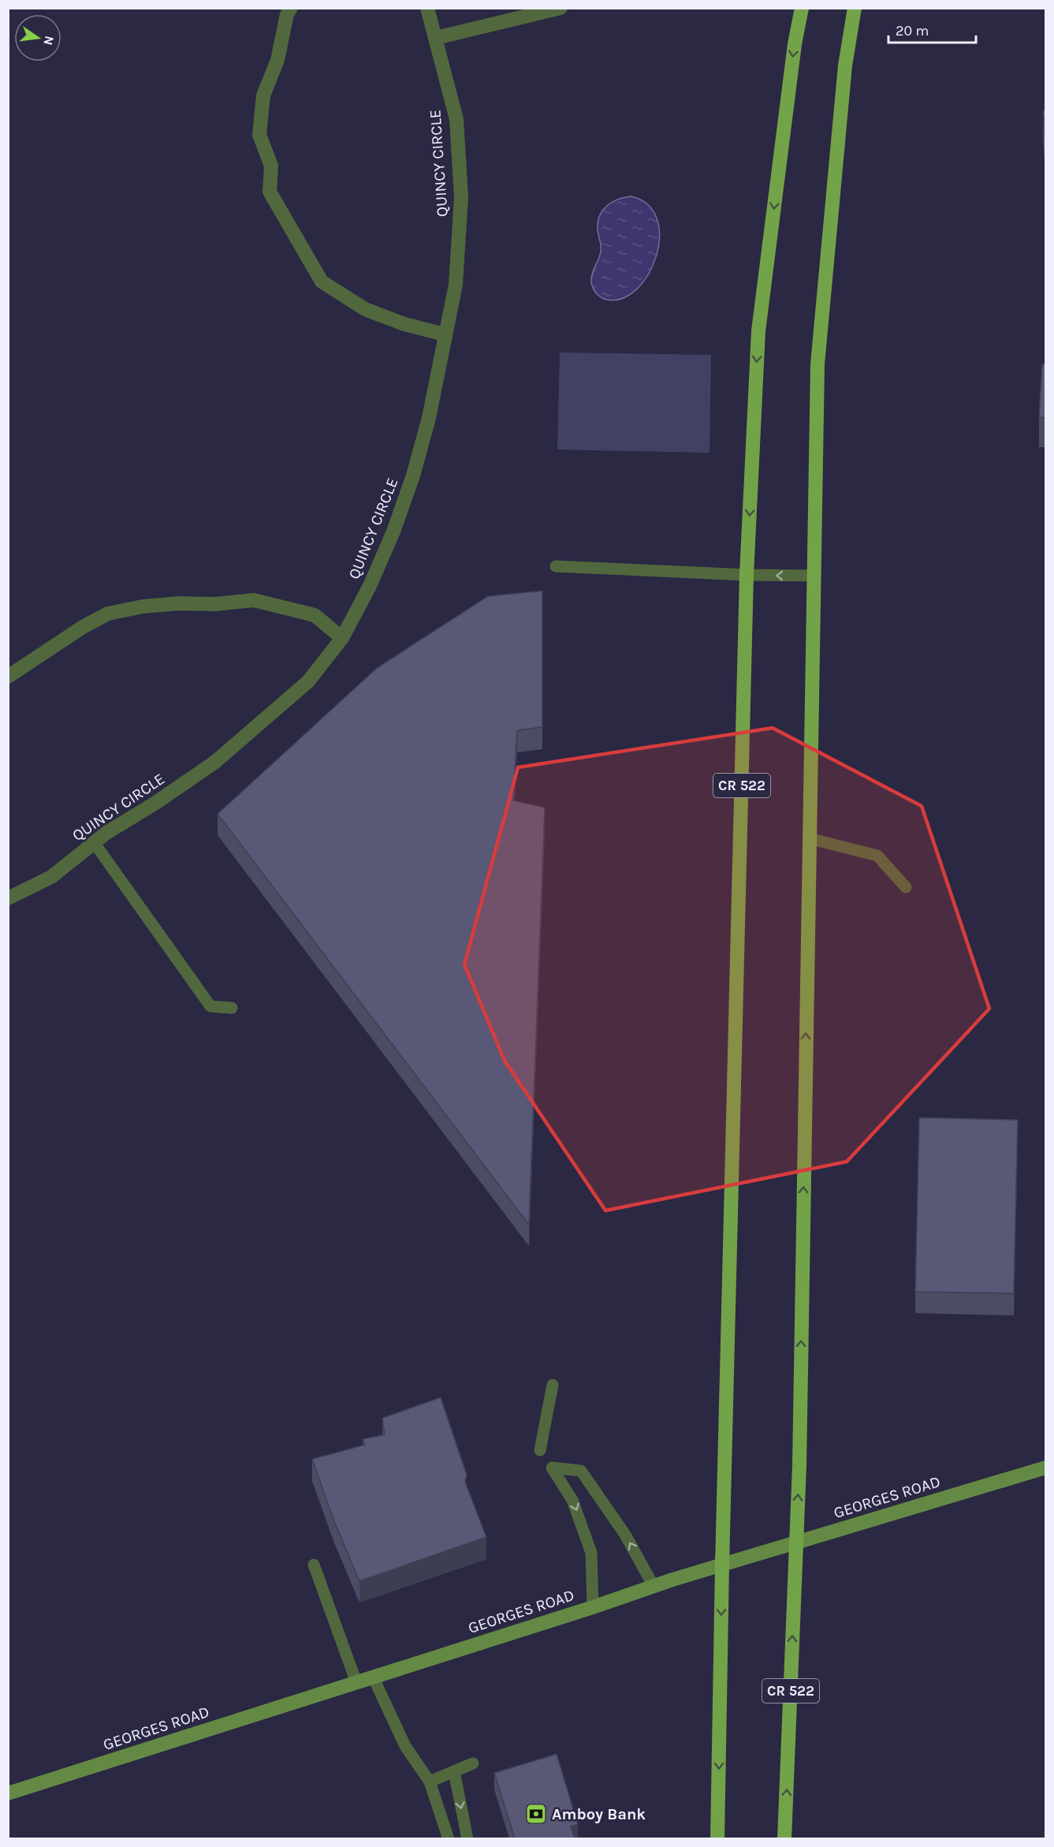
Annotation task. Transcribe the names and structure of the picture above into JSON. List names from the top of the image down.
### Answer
{
  "streets": {
    "main road": ["CR 522"],
    "street": ["QUINCY CIRCLE", "GEORGES ROAD"]
  },
  "crossings": [
    ["CR 522", "GEORGES ROAD"]
  ],
  "places": {
    "bank": ["Amboy Bank"]
  },
  "scale_bar": "20 m",
  "north": "right"
}
